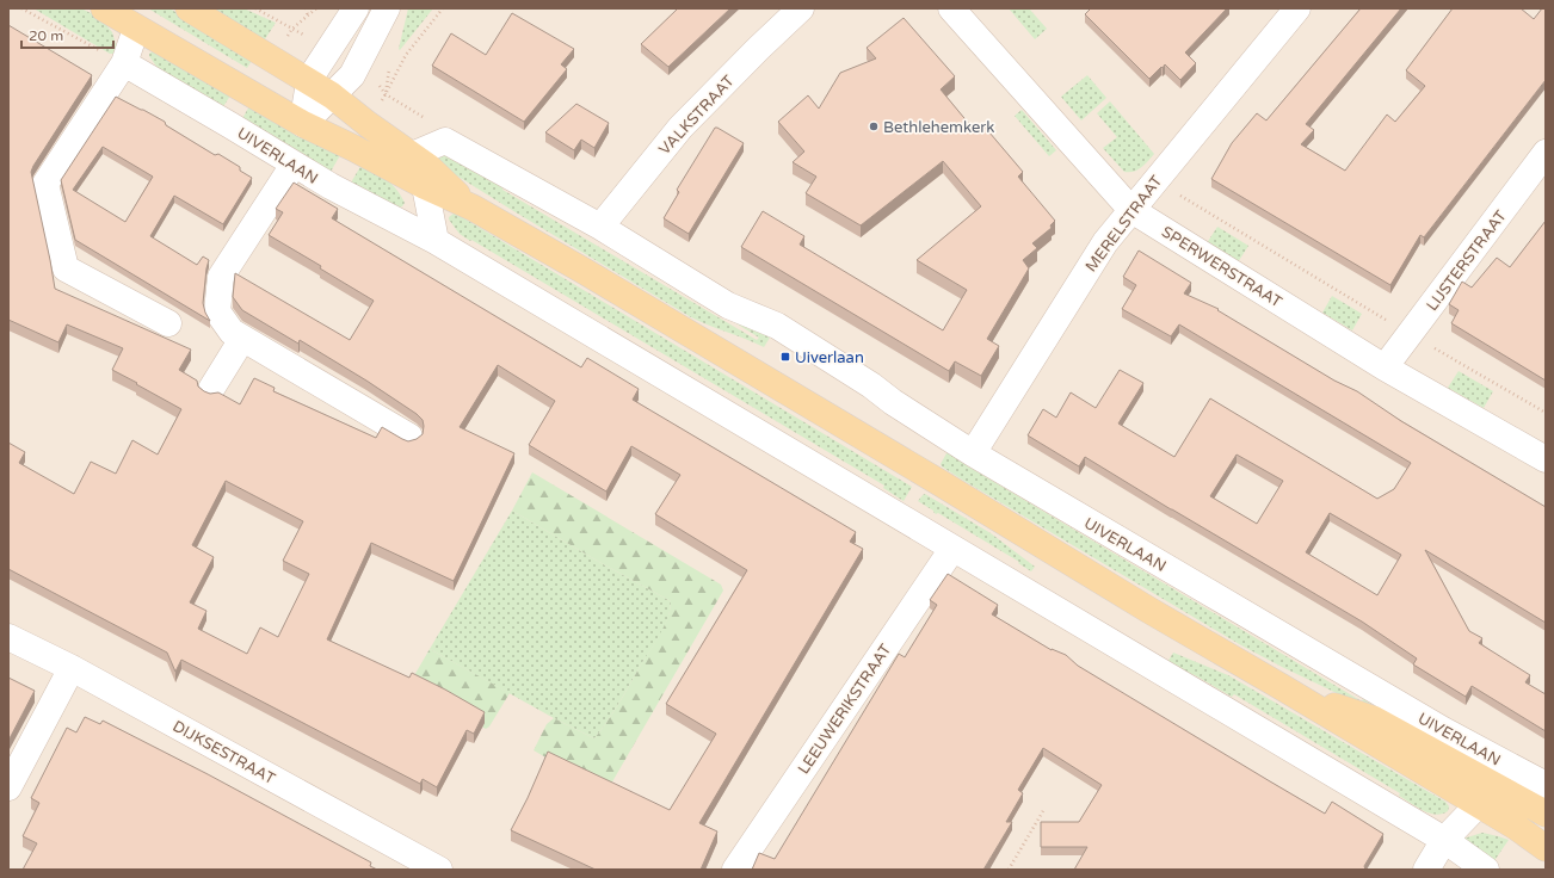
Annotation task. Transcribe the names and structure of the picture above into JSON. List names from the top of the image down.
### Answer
{
  "streets": {
    "main road": ["UIVERLAAN"],
    "street": [
      "VALKSTRAAT",
      "MERELSTRAAT",
      "LIJSTERSTRAAT",
      "SPERWERSTRAAT",
      "LEEUWERIKSTRAAT",
      "DIJKSESTRAAT"
    ]
  },
  "crossings": [
    ["VALKSTRAAT", "UIVERLAAN"],
    ["UIVERLAAN", "MERELSTRAAT"],
    ["UIVERLAAN", "LEEUWERIKSTRAAT"],
    ["MERELSTRAAT", "SPERWERSTRAAT"],
    ["LIJSTERSTRAAT", "SPERWERSTRAAT"]
  ],
  "places": {
    "other": ["Bethlehemkerk"],
    "transit": ["Uiverlaan"]
  },
  "scale_bar": "20 m"
}
